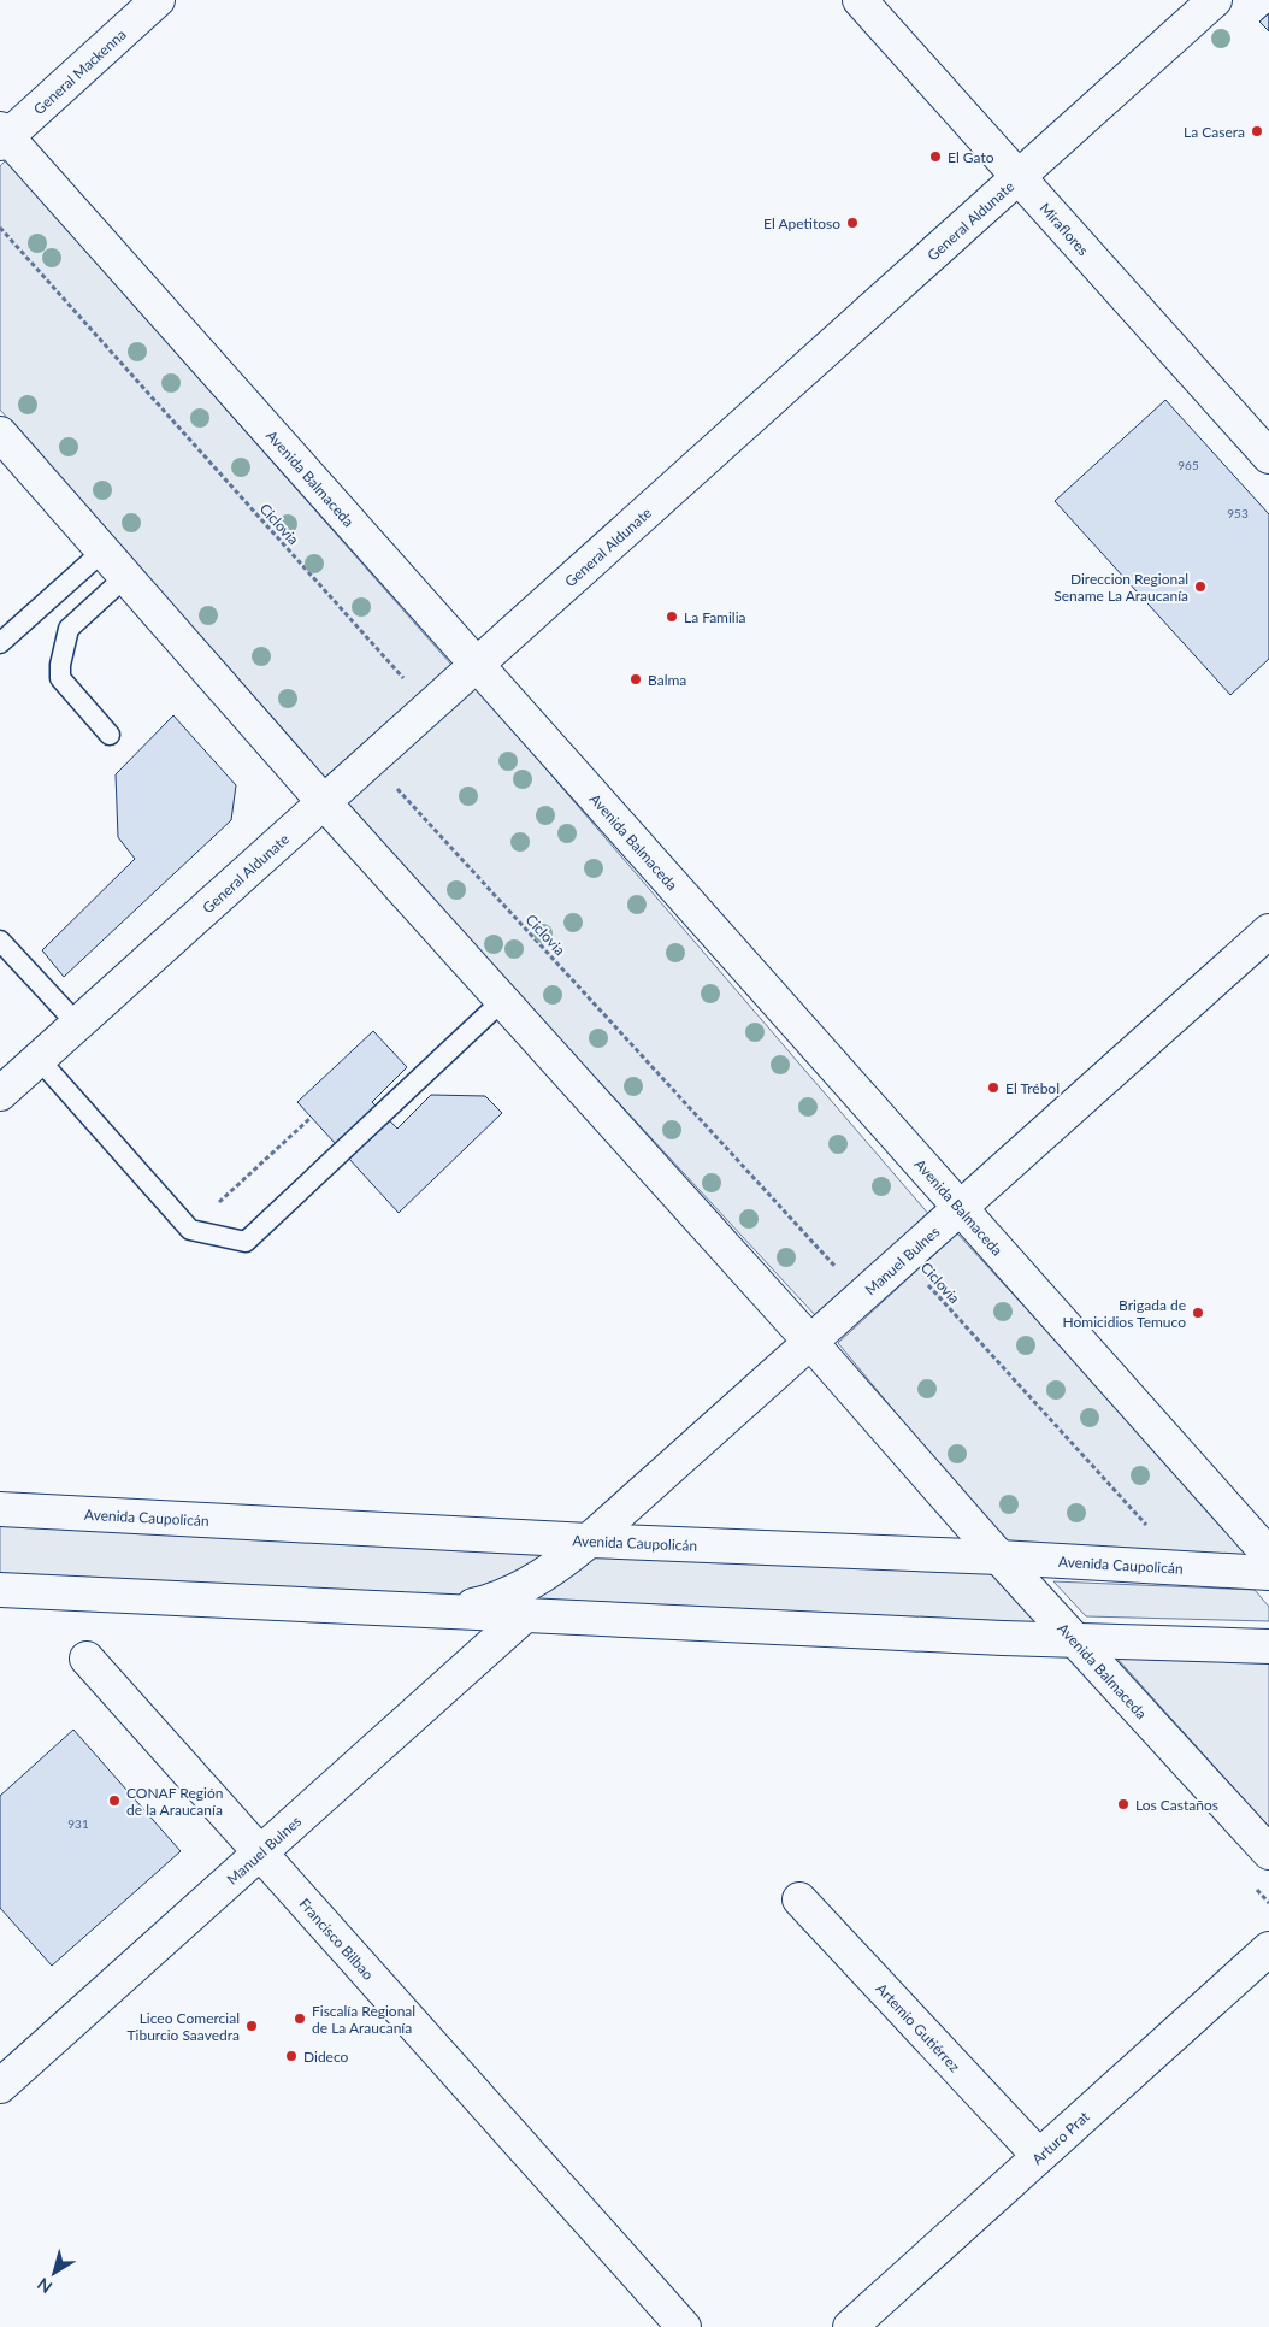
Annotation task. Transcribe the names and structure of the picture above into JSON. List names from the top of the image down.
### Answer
{
  "streets": {
    "main road": [
      "General Mackenna",
      "General Aldunate",
      "Miraflores",
      "Avenida Balmaceda",
      "Manuel Bulnes",
      "Avenida Caupolicán",
      "Francisco Bilbao",
      "Artemio Gutiérrez",
      "Arturo Prat"
    ],
    "path": ["Ciclovia"]
  },
  "crossings": [
    ["General Mackenna", "Avenida Balmaceda"],
    ["General Aldunate", "Miraflores"],
    ["General Aldunate", "Avenida Balmaceda"],
    ["General Aldunate", "Ciclovia"],
    ["Avenida Balmaceda", "Manuel Bulnes"],
    ["Avenida Balmaceda", "Avenida Caupolicán"],
    ["Ciclovia", "Manuel Bulnes"],
    ["Manuel Bulnes", "Avenida Caupolicán"],
    ["Manuel Bulnes", "Francisco Bilbao"],
    ["Artemio Gutiérrez", "Arturo Prat"]
  ],
  "places": [
    "La Casera",
    "El Gato",
    "El Apetitoso",
    "Direccion Regional Sename La Araucanía",
    "La Familia",
    "Balma",
    "El Trébol",
    "Brigada de Homicidios Temuco",
    "CONAF Región de la Araucanía",
    "Los Castaños",
    "Fiscalía Regional de La Araucanía",
    "Liceo Comercial Tiburcio Saavedra",
    "Dideco"
  ],
  "house_numbers": ["965", "953", "931"],
  "north": "bottom left"
}
